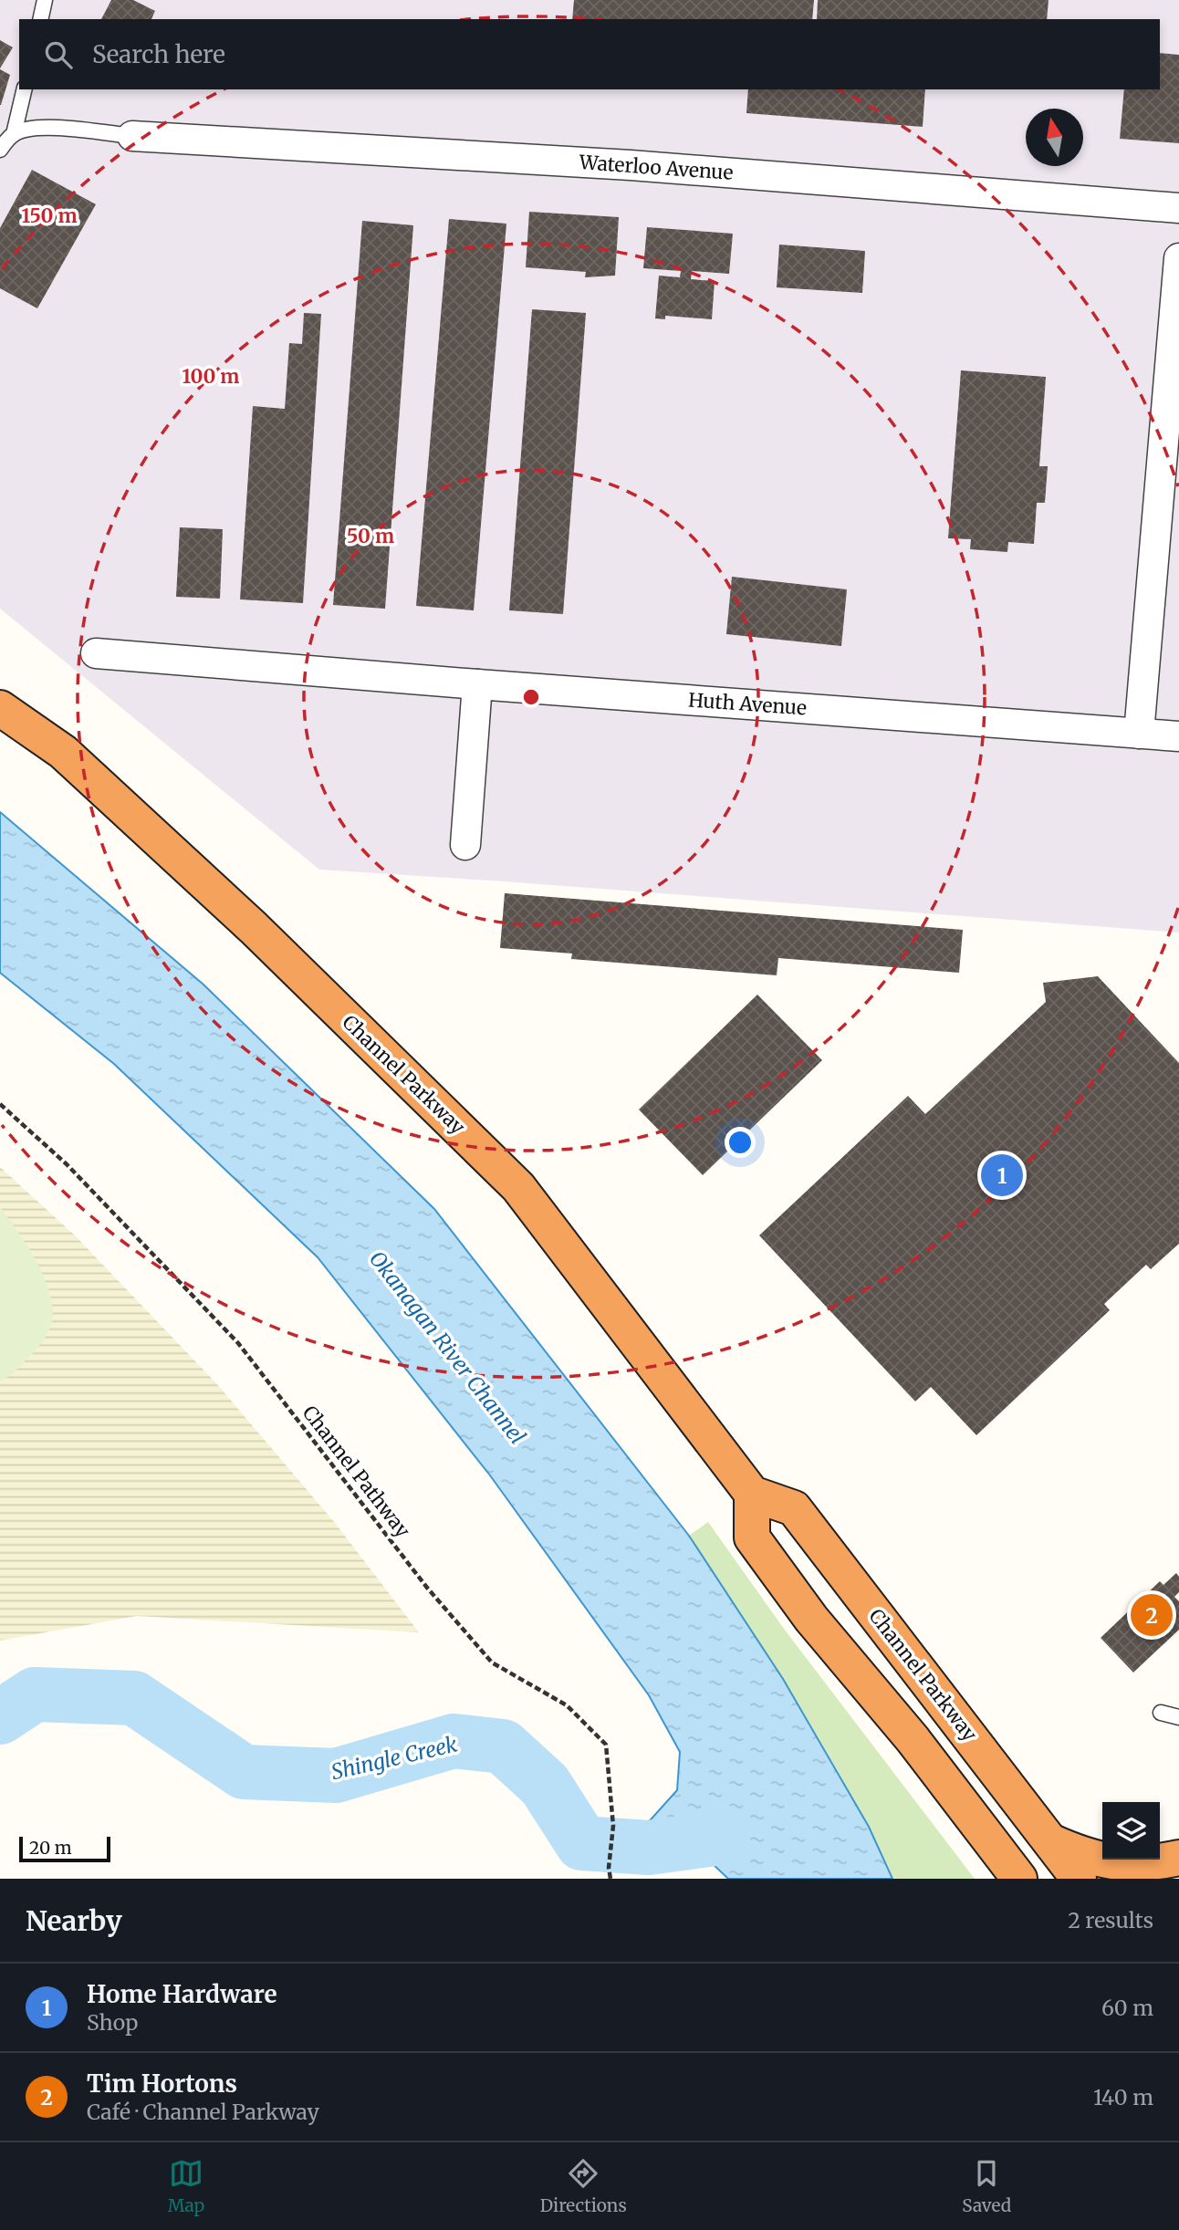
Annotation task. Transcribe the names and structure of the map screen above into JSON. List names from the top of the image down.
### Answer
{
  "streets": {
    "highway": ["Channel Parkway"],
    "street": ["Waterloo Avenue", "Huth Avenue"],
    "path": ["Channel Pathway"]
  },
  "water": ["Okanagan River Channel", "Shingle Creek"],
  "scale_bar": "20 m",
  "north": "top",
  "page": {
    "search": "Search here",
    "pins": ["1", "2"],
    "scale": "20 m",
    "heading": ["Nearby", "2 results"],
    "list": [
      {
        "mark": "1",
        "name": "Home Hardware",
        "note": "Shop",
        "value": "60 m"
      },
      {
        "mark": "2",
        "name": "Tim Hortons",
        "note": "Café · Channel Parkway",
        "value": "140 m"
      }
    ],
    "nav": ["Map", "Directions", "Saved"]
  },
  "rings": ["150 m", "100 m", "50 m"]
}
